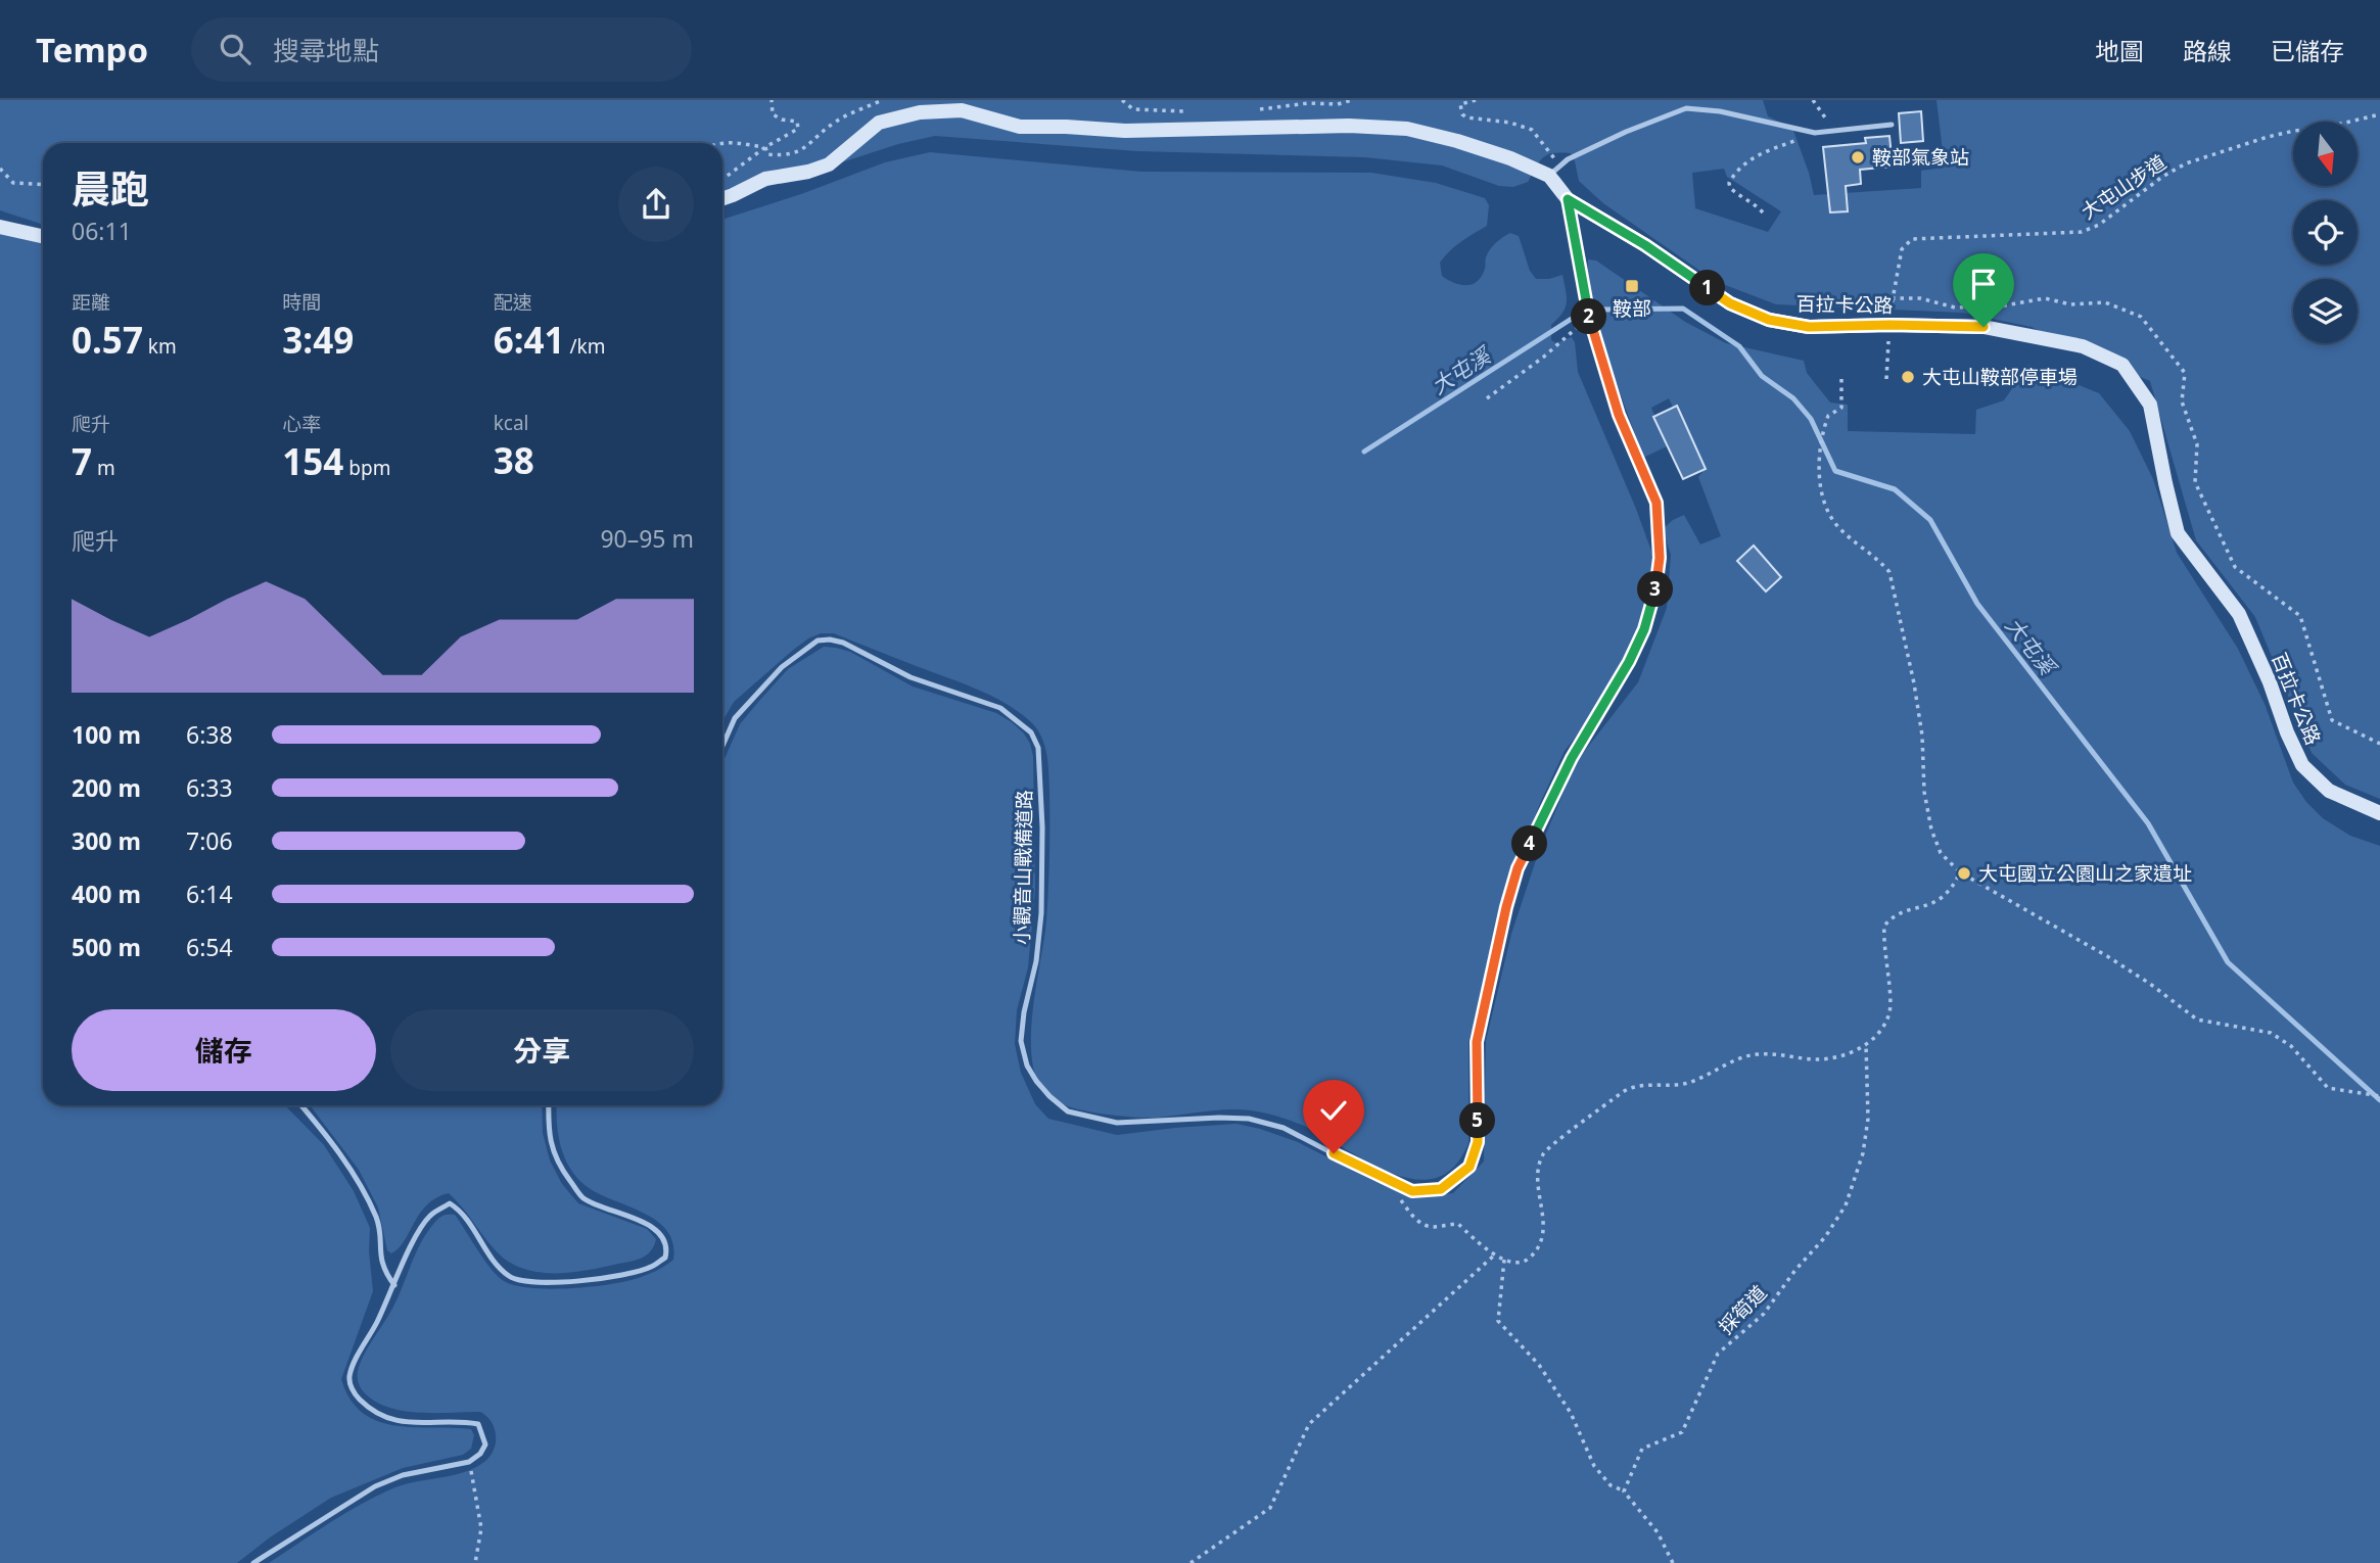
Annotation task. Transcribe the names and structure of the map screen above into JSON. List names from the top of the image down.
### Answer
{
  "streets": {
    "main road": ["百拉卡公路"],
    "lane": ["小觀音山戰備道路"],
    "path": ["大屯山步道", "採筍道"]
  },
  "water": ["大屯溪"],
  "places": {
    "other": ["鞍部氣象站", "大屯山鞍部停車場", "大屯國立公園山之家遺址"],
    "transit": ["鞍部"]
  },
  "north": "bottom",
  "page": {
    "header": "Tempo",
    "search": "搜尋地點",
    "nav": ["地圖", "路線", "已儲存"],
    "heading": ["晨跑", "06:11"],
    "stats": [
      ["距離", "0.57 km"],
      ["時間", "3:49"],
      ["配速", "6:41 /km"],
      ["爬升", "7 m"],
      ["心率", "154 bpm"],
      ["kcal", "38"]
    ],
    "pins": [
      "1",
      "2",
      "3",
      "4",
      "5"
    ],
    "chart": ["爬升", "90–95 m"],
    "list": [
      {
        "name": "100 m",
        "note": "6:38"
      },
      {
        "name": "200 m",
        "note": "6:33"
      },
      {
        "name": "300 m",
        "note": "7:06"
      },
      {
        "name": "400 m",
        "note": "6:14"
      },
      {
        "name": "500 m",
        "note": "6:54"
      }
    ],
    "buttons": ["儲存", "分享"]
  }
}
